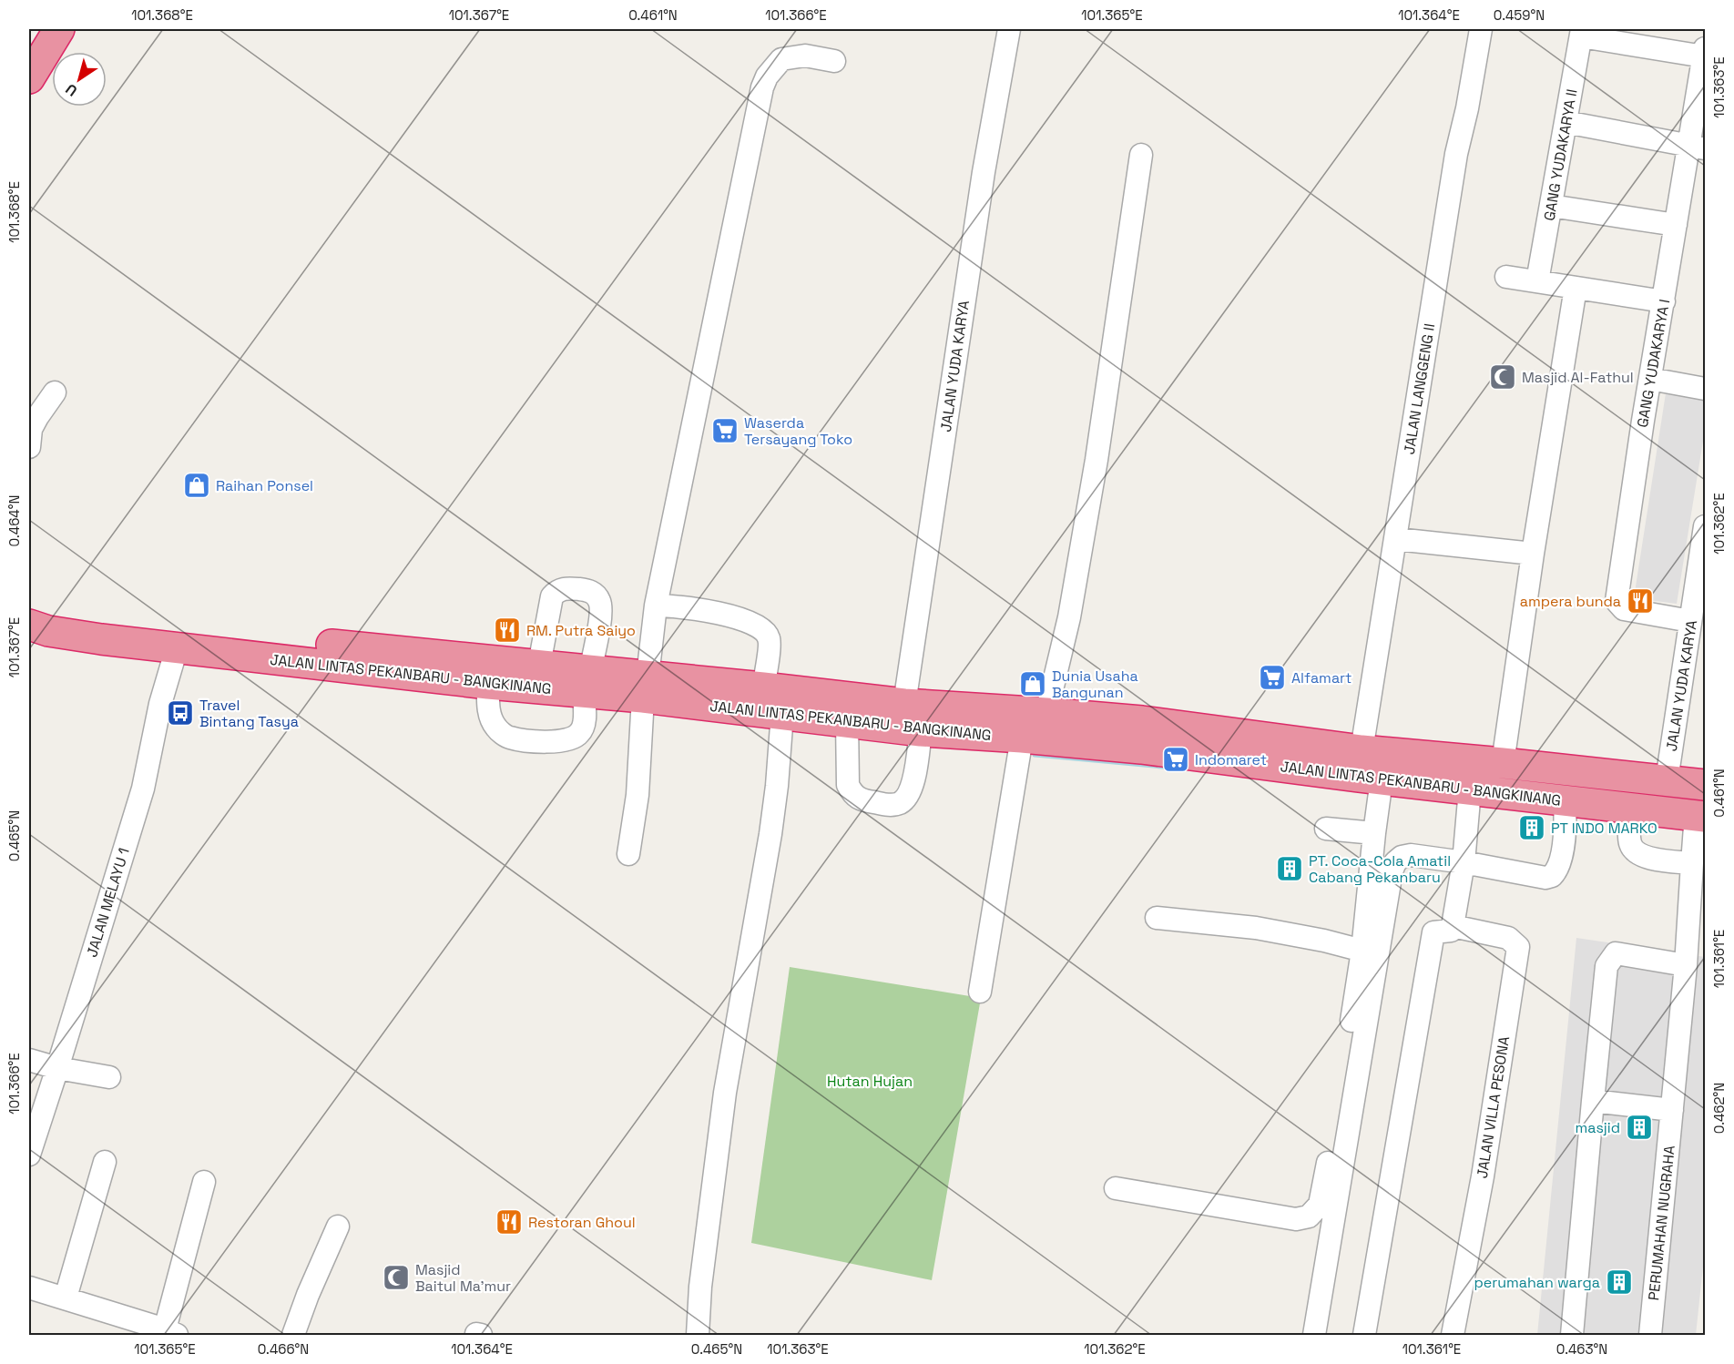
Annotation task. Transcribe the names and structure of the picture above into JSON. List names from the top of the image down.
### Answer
{
  "streets": {
    "highway": ["JALAN LINTAS PEKANBARU - BANGKINANG"],
    "street": [
      "GANG YUDAKARYA II",
      "GANG YUDAKARYA I",
      "JALAN YUDA KARYA",
      "JALAN LANGGENG II",
      "JALAN MELAYU 1",
      "JALAN VILLA PESONA",
      "PERUMAHAN NUGRAHA"
    ]
  },
  "crossings": [
    ["GANG YUDAKARYA I", "JALAN YUDA KARYA"],
    ["JALAN YUDA KARYA", "JALAN LINTAS PEKANBARU - BANGKINANG"],
    ["JALAN LANGGENG II", "JALAN LINTAS PEKANBARU - BANGKINANG"],
    ["JALAN LINTAS PEKANBARU - BANGKINANG", "JALAN MELAYU 1"],
    ["JALAN LINTAS PEKANBARU - BANGKINANG", "PERUMAHAN NUGRAHA"]
  ],
  "parks": ["Hutan Hujan"],
  "places": {
    "mosque": ["Masjid Al-Fathul", "Masjid Baitul Ma'mur"],
    "supermarket": ["Waserda Tersayang Toko", "Alfamart", "Indomaret"],
    "shop": ["Raihan Ponsel", "Dunia Usaha Bangunan"],
    "restaurant": ["ampera bunda", "RM. Putra Saiyo", "Restoran Ghoul"],
    "bus stop": ["Travel Bintang Tasya"],
    "building": [
      "PT INDO MARKO",
      "PT. Coca-Cola Amatil Cabang Pekanbaru",
      "masjid",
      "perumahan warga"
    ]
  },
  "north": "bottom left",
  "coordinates": [
    "101.368°E",
    "101.367°E",
    "0.461°N",
    "101.366°E",
    "101.365°E",
    "101.364°E",
    "0.459°N",
    "101.363°E",
    "0.464°N",
    "101.362°E",
    "0.465°N",
    "101.361°E",
    "0.462°N",
    "0.466°N",
    "0.463°N"
  ]
}
